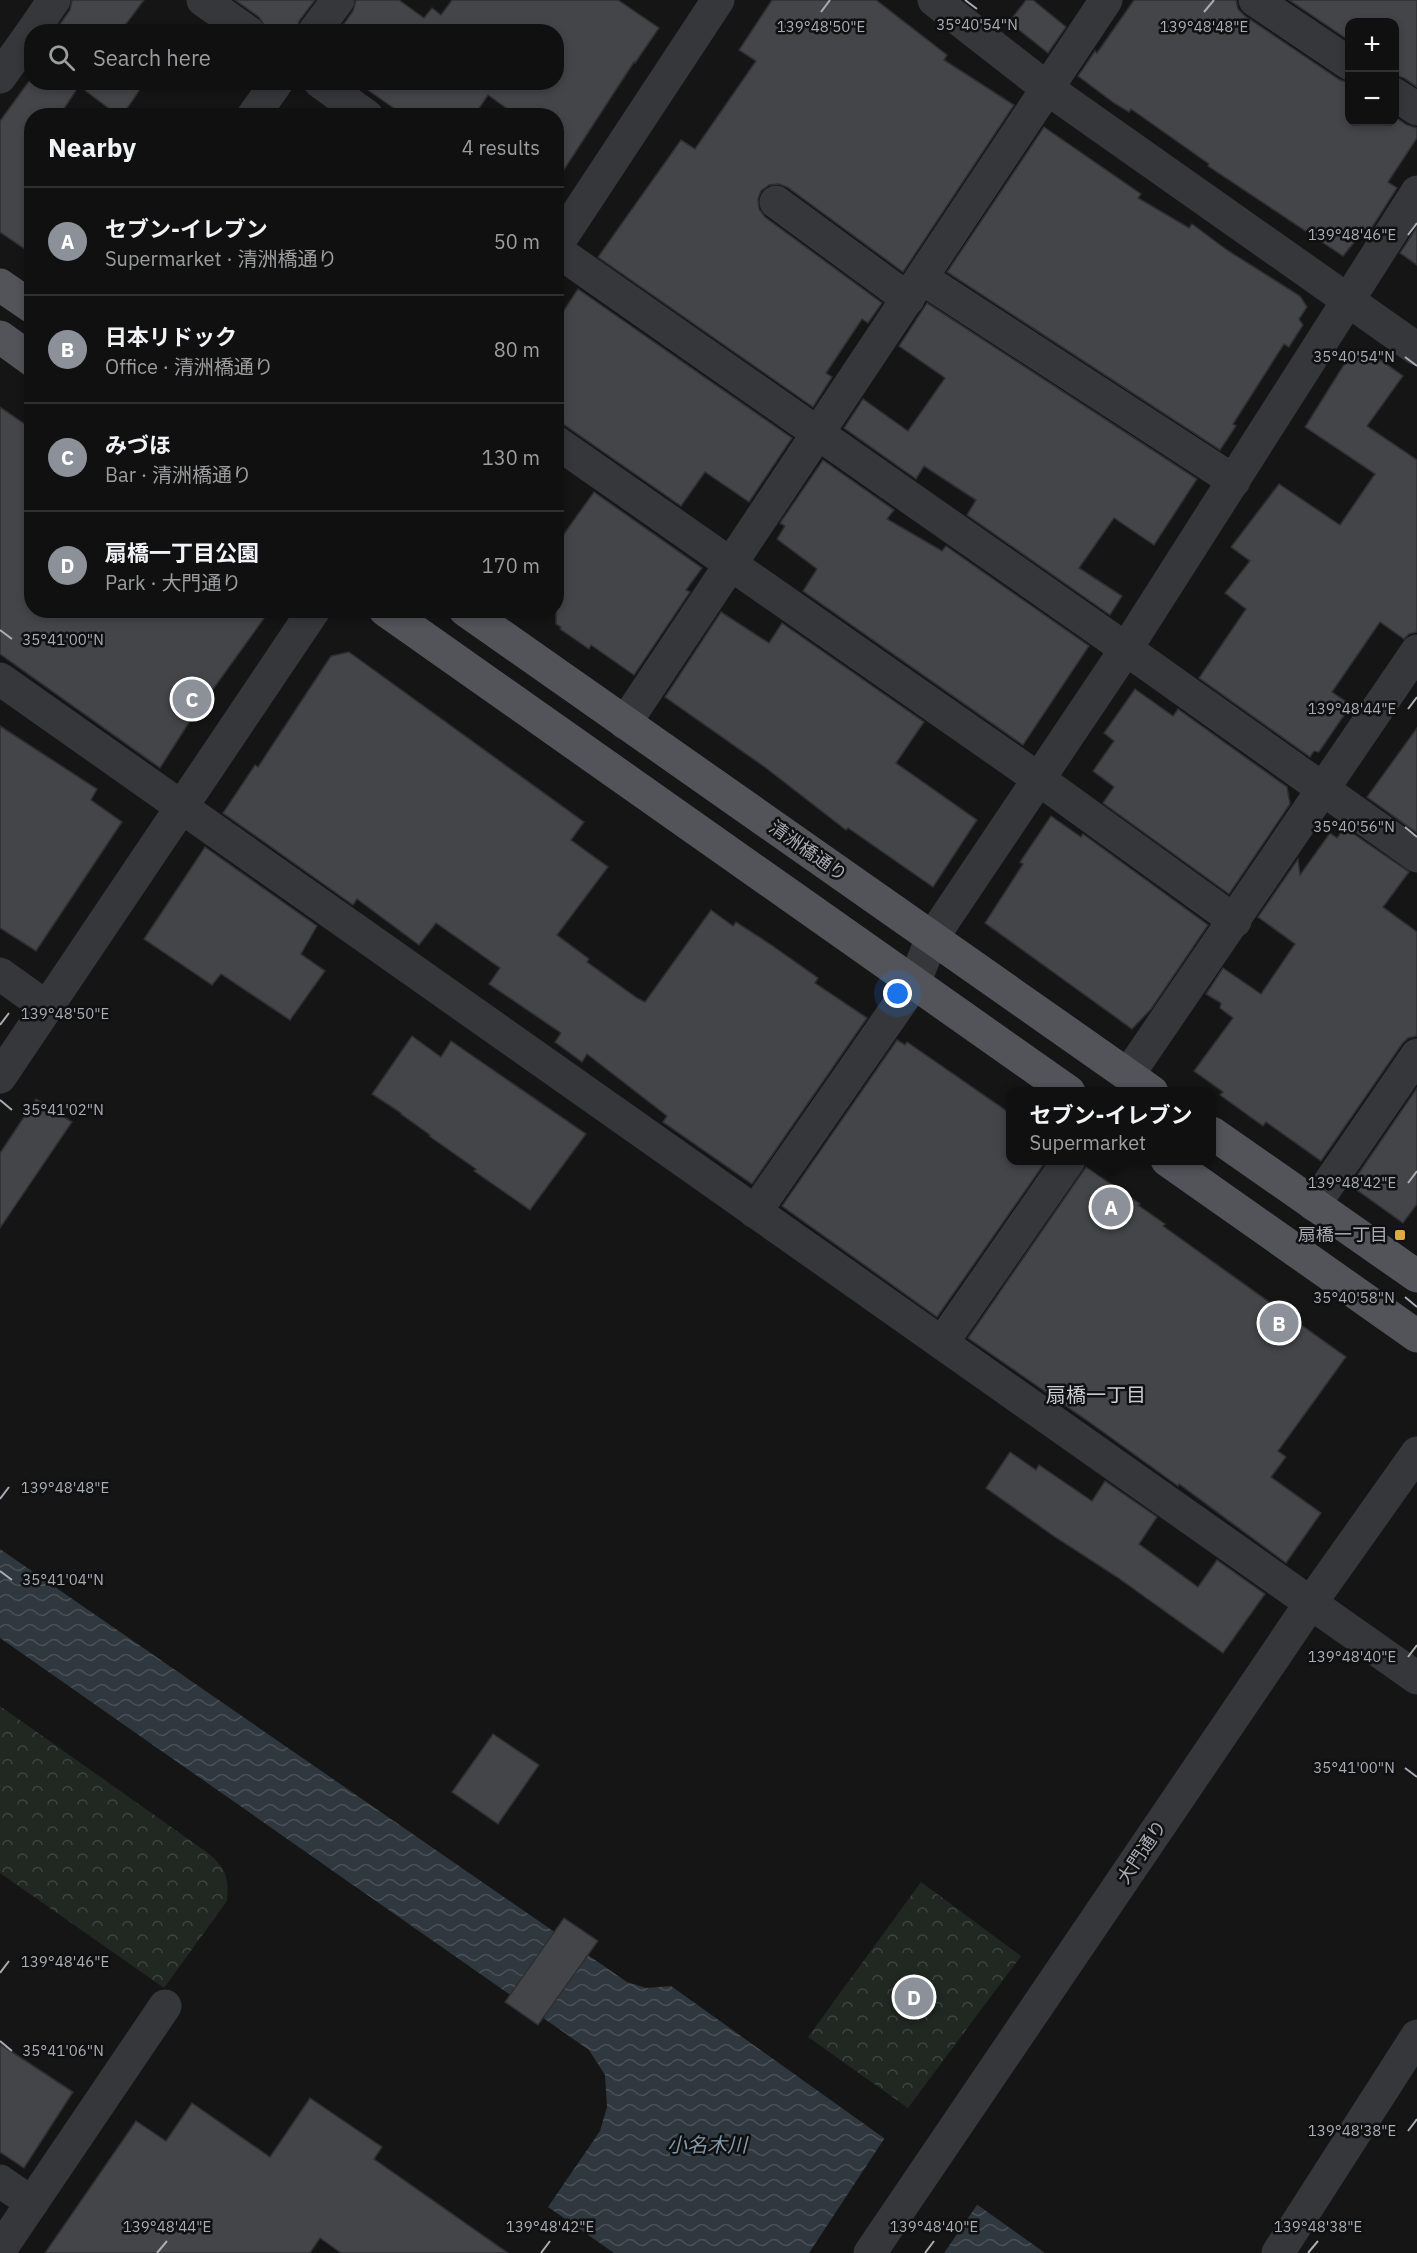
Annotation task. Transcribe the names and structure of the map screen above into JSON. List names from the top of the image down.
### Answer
{
  "streets": {
    "main road": ["清洲橋通り"],
    "street": ["大門通り"]
  },
  "districts": ["扇橋一丁目"],
  "water": ["小名木川"],
  "places": {
    "transit": ["扇橋一丁目"]
  },
  "page": {
    "map_buttons": ["+", "−"],
    "search": "Search here",
    "heading": ["Nearby", "4 results"],
    "list": [
      {
        "mark": "A",
        "name": "セブン-イレブン",
        "note": "Supermarket · 清洲橋通り",
        "value": "50 m"
      },
      {
        "mark": "B",
        "name": "日本リドック",
        "note": "Office · 清洲橋通り",
        "value": "80 m"
      },
      {
        "mark": "C",
        "name": "みづほ",
        "note": "Bar · 清洲橋通り",
        "value": "130 m"
      },
      {
        "mark": "D",
        "name": "扇橋一丁目公園",
        "note": "Park · 大門通り",
        "value": "170 m"
      }
    ],
    "pins": [
      "C",
      "A",
      "B",
      "D"
    ],
    "popup": ["セブン-イレブン", "Supermarket"]
  },
  "coordinates": [
    "35°40'54\"N",
    "139°48'50\"E",
    "139°48'48\"E",
    "139°48'46\"E",
    "35°41'00\"N",
    "139°48'44\"E",
    "35°40'56\"N",
    "35°41'02\"N",
    "139°48'42\"E",
    "35°40'58\"N",
    "35°41'04\"N",
    "139°48'40\"E",
    "35°41'06\"N",
    "139°48'38\"E"
  ]
}
